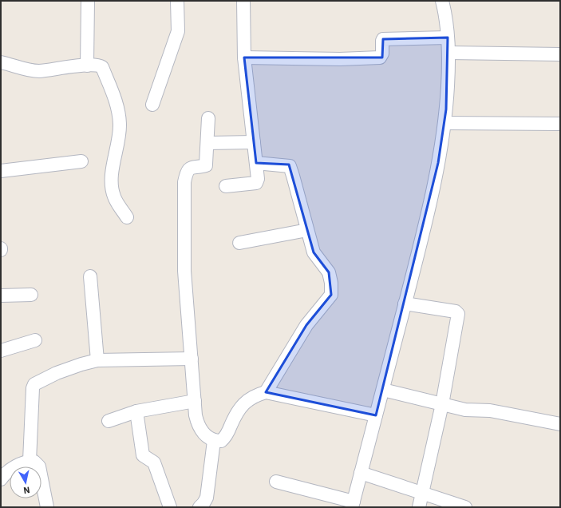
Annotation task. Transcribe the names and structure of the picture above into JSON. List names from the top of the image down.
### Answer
{
  "north": "bottom"
}
